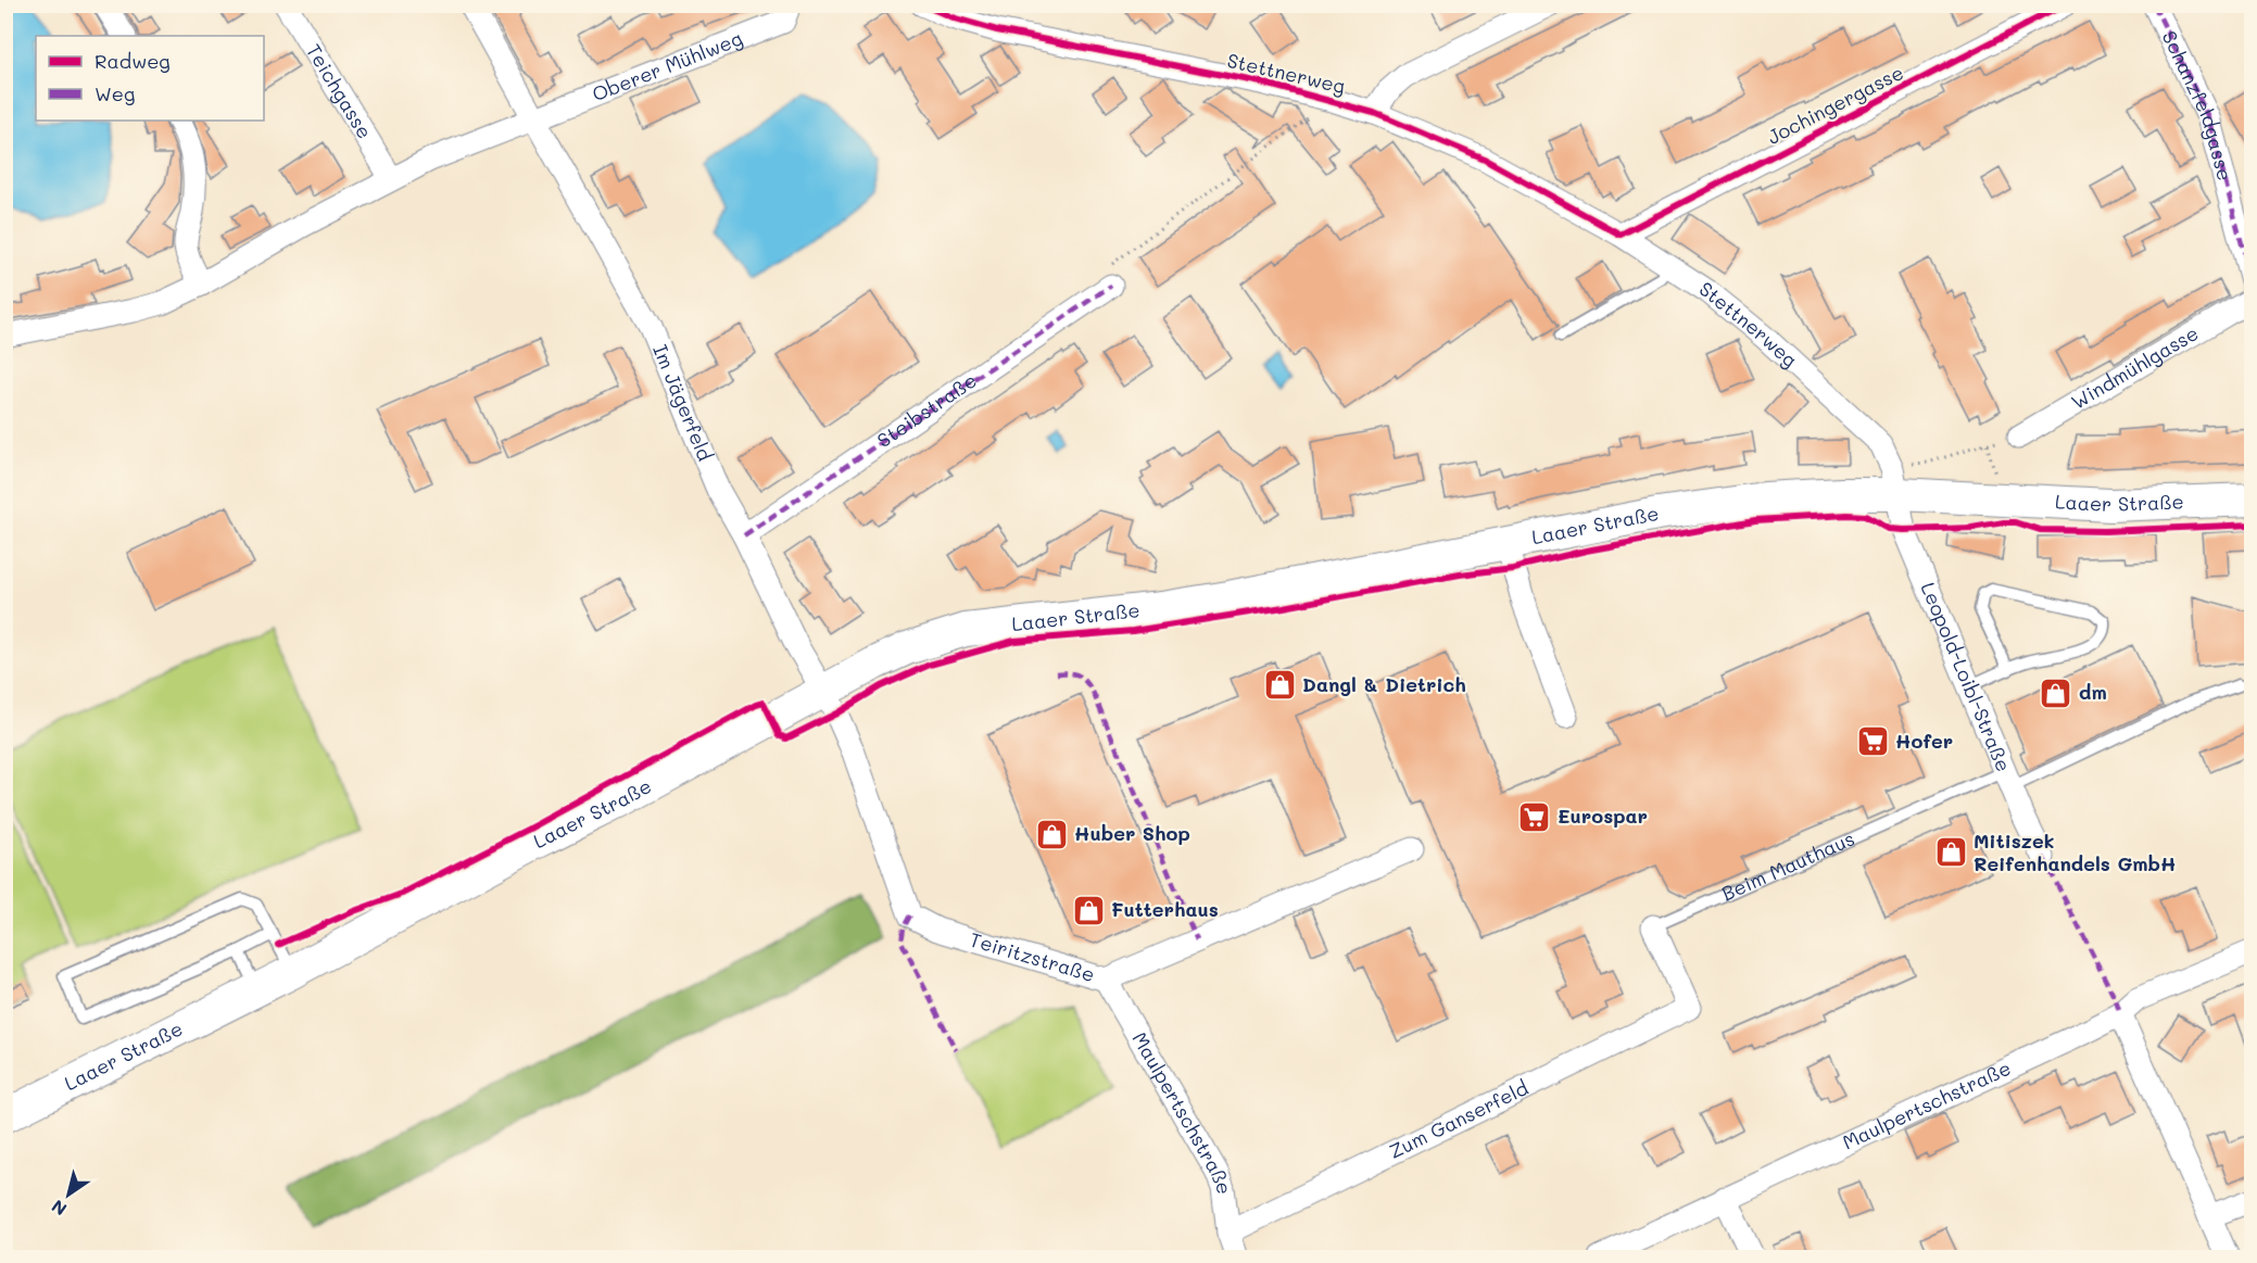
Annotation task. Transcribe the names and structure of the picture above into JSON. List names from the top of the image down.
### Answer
{
  "streets": {
    "street": [
      "Oberer Mühlweg",
      "Stettnerweg",
      "Teichgasse",
      "Jochingergasse",
      "Schanzfeldgasse",
      "Windmühlgasse",
      "Im Jägerfeld",
      "Steibstraße",
      "Laaer Straße",
      "Leopold-Loibl-Straße",
      "Beim Mauthaus",
      "Teiritzstraße",
      "Maulpertschstraße",
      "Zum Ganserfeld"
    ]
  },
  "crossings": [
    ["Oberer Mühlweg", "Teichgasse"],
    ["Oberer Mühlweg", "Im Jägerfeld"],
    ["Stettnerweg", "Jochingergasse"],
    ["Stettnerweg", "Laaer Straße"],
    ["Stettnerweg", "Leopold-Loibl-Straße"],
    ["Im Jägerfeld", "Steibstraße"],
    ["Im Jägerfeld", "Laaer Straße"],
    ["Im Jägerfeld", "Teiritzstraße"],
    ["Laaer Straße", "Leopold-Loibl-Straße"],
    ["Laaer Straße", "Teiritzstraße"],
    ["Leopold-Loibl-Straße", "Beim Mauthaus"],
    ["Beim Mauthaus", "Zum Ganserfeld"],
    ["Teiritzstraße", "Maulpertschstraße"],
    ["Maulpertschstraße", "Zum Ganserfeld"]
  ],
  "places": {
    "shop": [
      "Dangl & Dietrich",
      "dm",
      "Huber Shop",
      "Mitiszek Reifenhandels GmbH",
      "Futterhaus"
    ],
    "supermarket": ["Hofer", "Eurospar"]
  },
  "legend": ["Radweg", "Weg"],
  "north": "bottom left"
}
